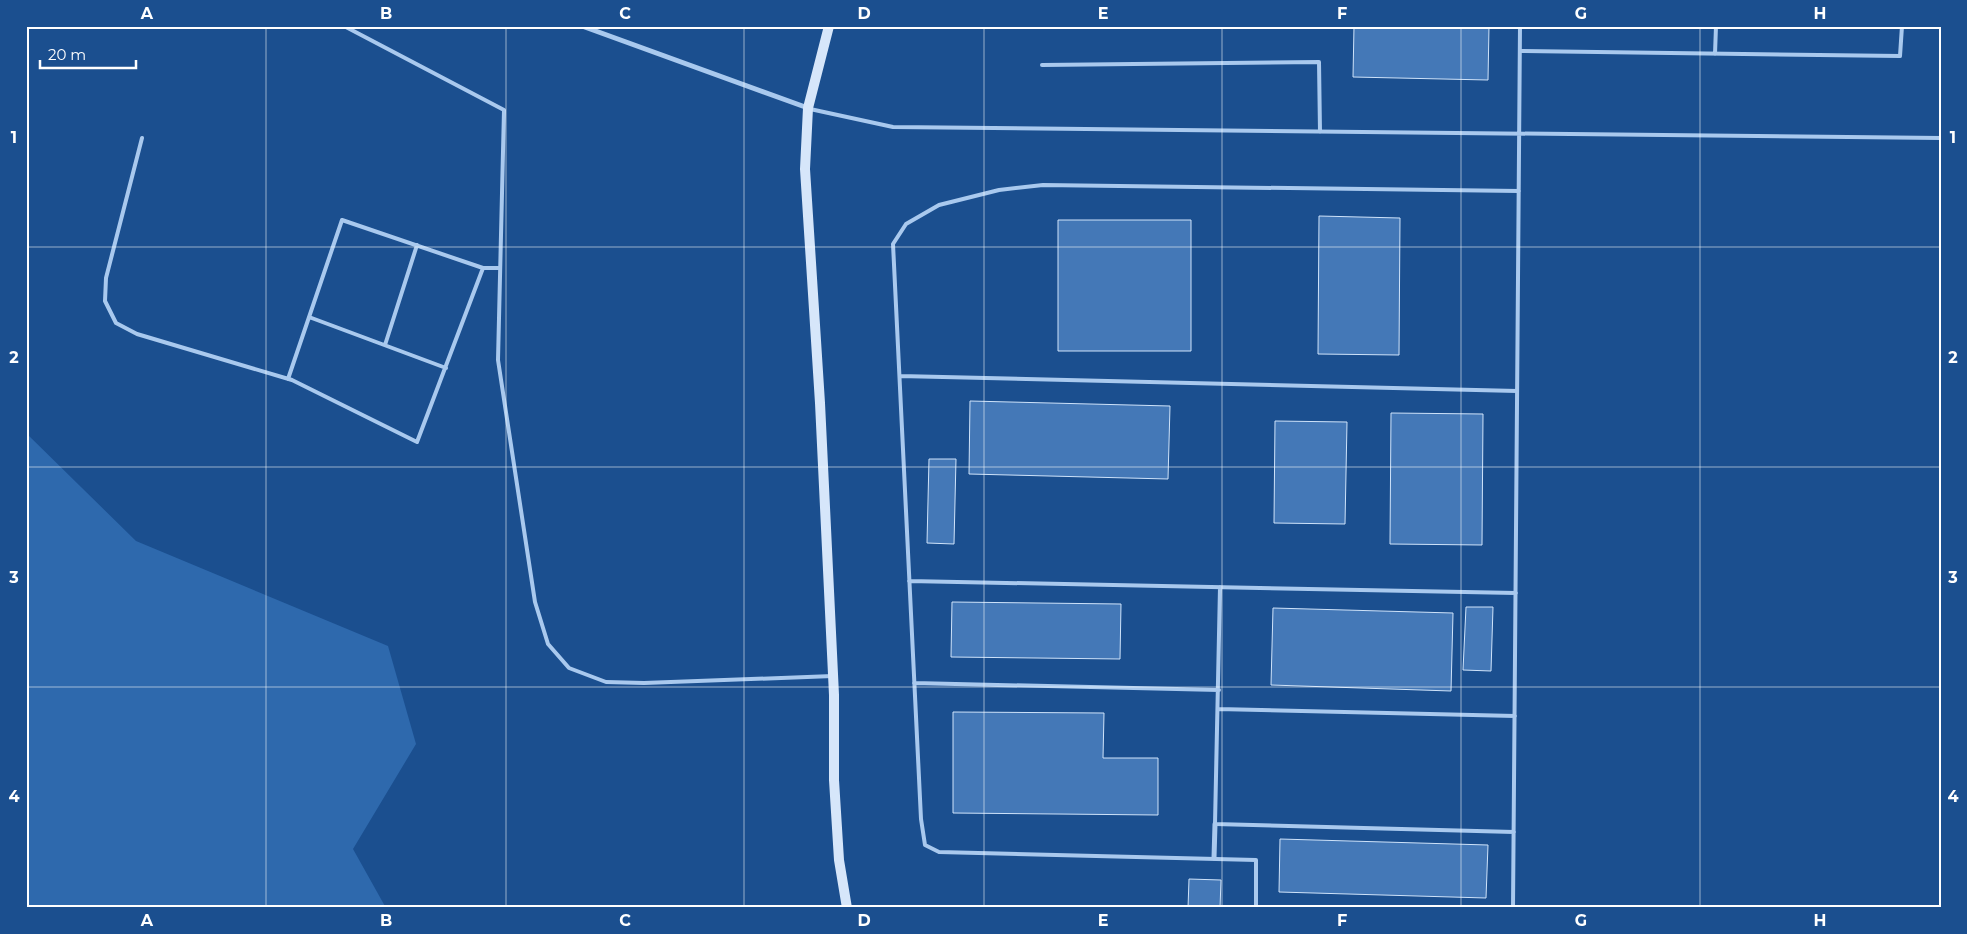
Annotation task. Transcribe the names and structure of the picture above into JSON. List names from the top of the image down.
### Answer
{
  "scale_bar": "20 m",
  "grid": {
    "columns": [
      "A",
      "B",
      "C",
      "D",
      "E",
      "F",
      "G",
      "H"
    ],
    "rows": [
      "1",
      "2",
      "3",
      "4"
    ]
  }
}
